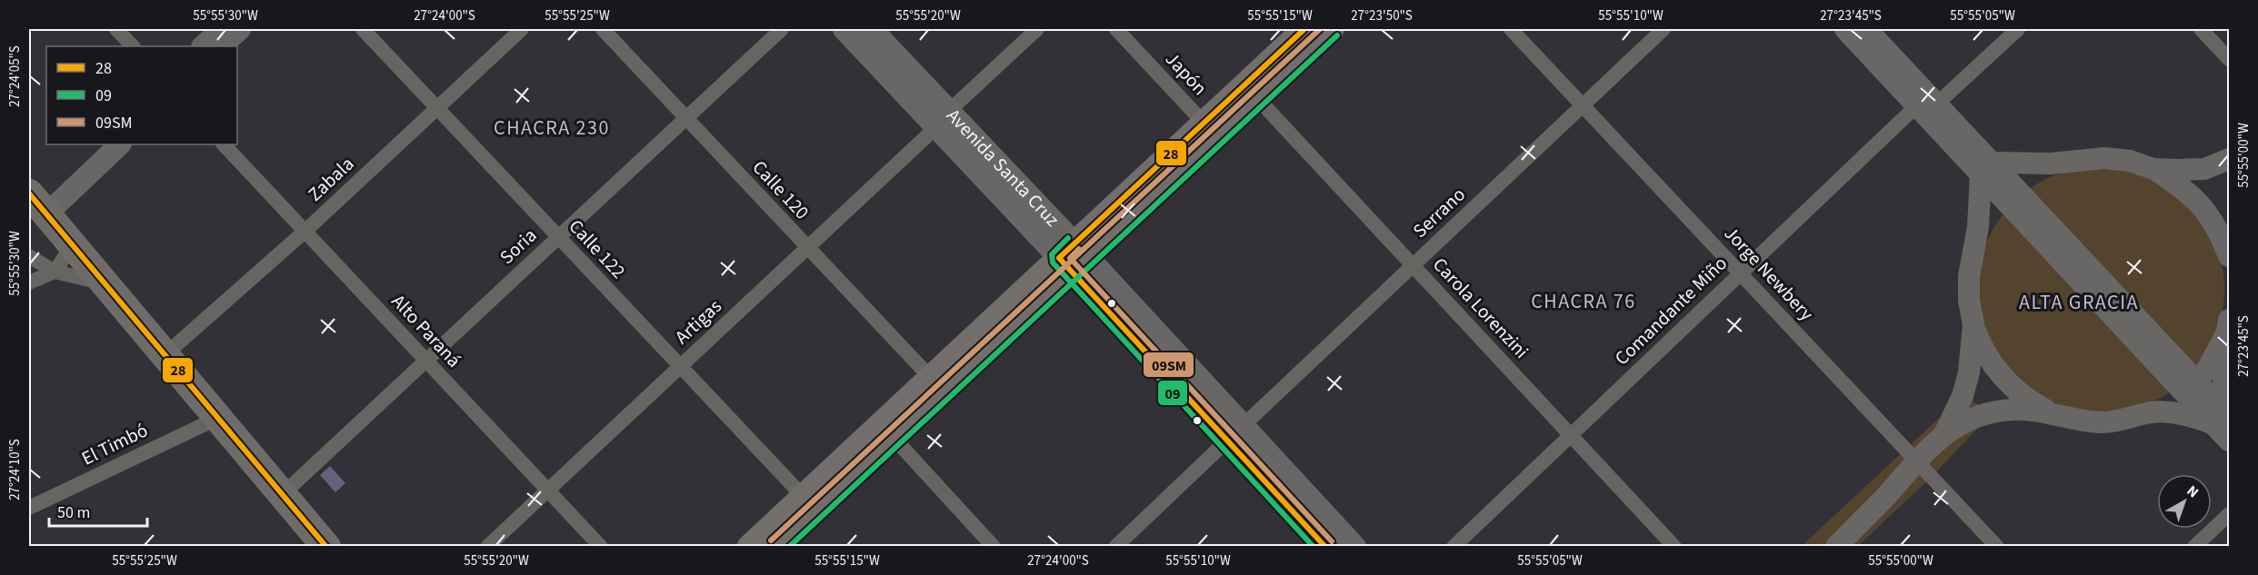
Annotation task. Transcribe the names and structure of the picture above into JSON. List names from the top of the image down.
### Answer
{
  "streets": {
    "main road": ["Avenida Santa Cruz"],
    "street": [
      "Japón",
      "Zabala",
      "Calle 120",
      "Serrano",
      "Soria",
      "Calle 122",
      "Jorge Newbery",
      "Carola Lorenzini",
      "Comandante Miño",
      "Artigas",
      "Alto Paraná",
      "El Timbó"
    ]
  },
  "crossings": [
    ["Avenida Santa Cruz", "Serrano"],
    ["Avenida Santa Cruz", "Artigas"],
    ["Zabala", "Calle 122"],
    ["Zabala", "Alto Paraná"],
    ["Calle 120", "Soria"],
    ["Calle 120", "Artigas"],
    ["Serrano", "Jorge Newbery"],
    ["Serrano", "Carola Lorenzini"],
    ["Soria", "Calle 122"],
    ["Soria", "Alto Paraná"],
    ["Calle 122", "Artigas"],
    ["Jorge Newbery", "Comandante Miño"],
    ["Carola Lorenzini", "Comandante Miño"],
    ["Artigas", "Alto Paraná"]
  ],
  "districts": ["CHACRA 230", "CHACRA 76", "ALTA GRACIA"],
  "lines": ["transit line 28", "transit line 09SM", "transit line 09"],
  "legend": ["28", "09", "09SM"],
  "scale_bar": "50 m",
  "north": "top right",
  "coordinates": [
    "55°55'30\"W",
    "27°24'00\"S",
    "55°55'25\"W",
    "55°55'20\"W",
    "55°55'15\"W",
    "27°23'50\"S",
    "55°55'10\"W",
    "27°23'45\"S",
    "55°55'05\"W",
    "27°24'05\"S",
    "55°55'00\"W",
    "27°24'10\"S"
  ]
}
